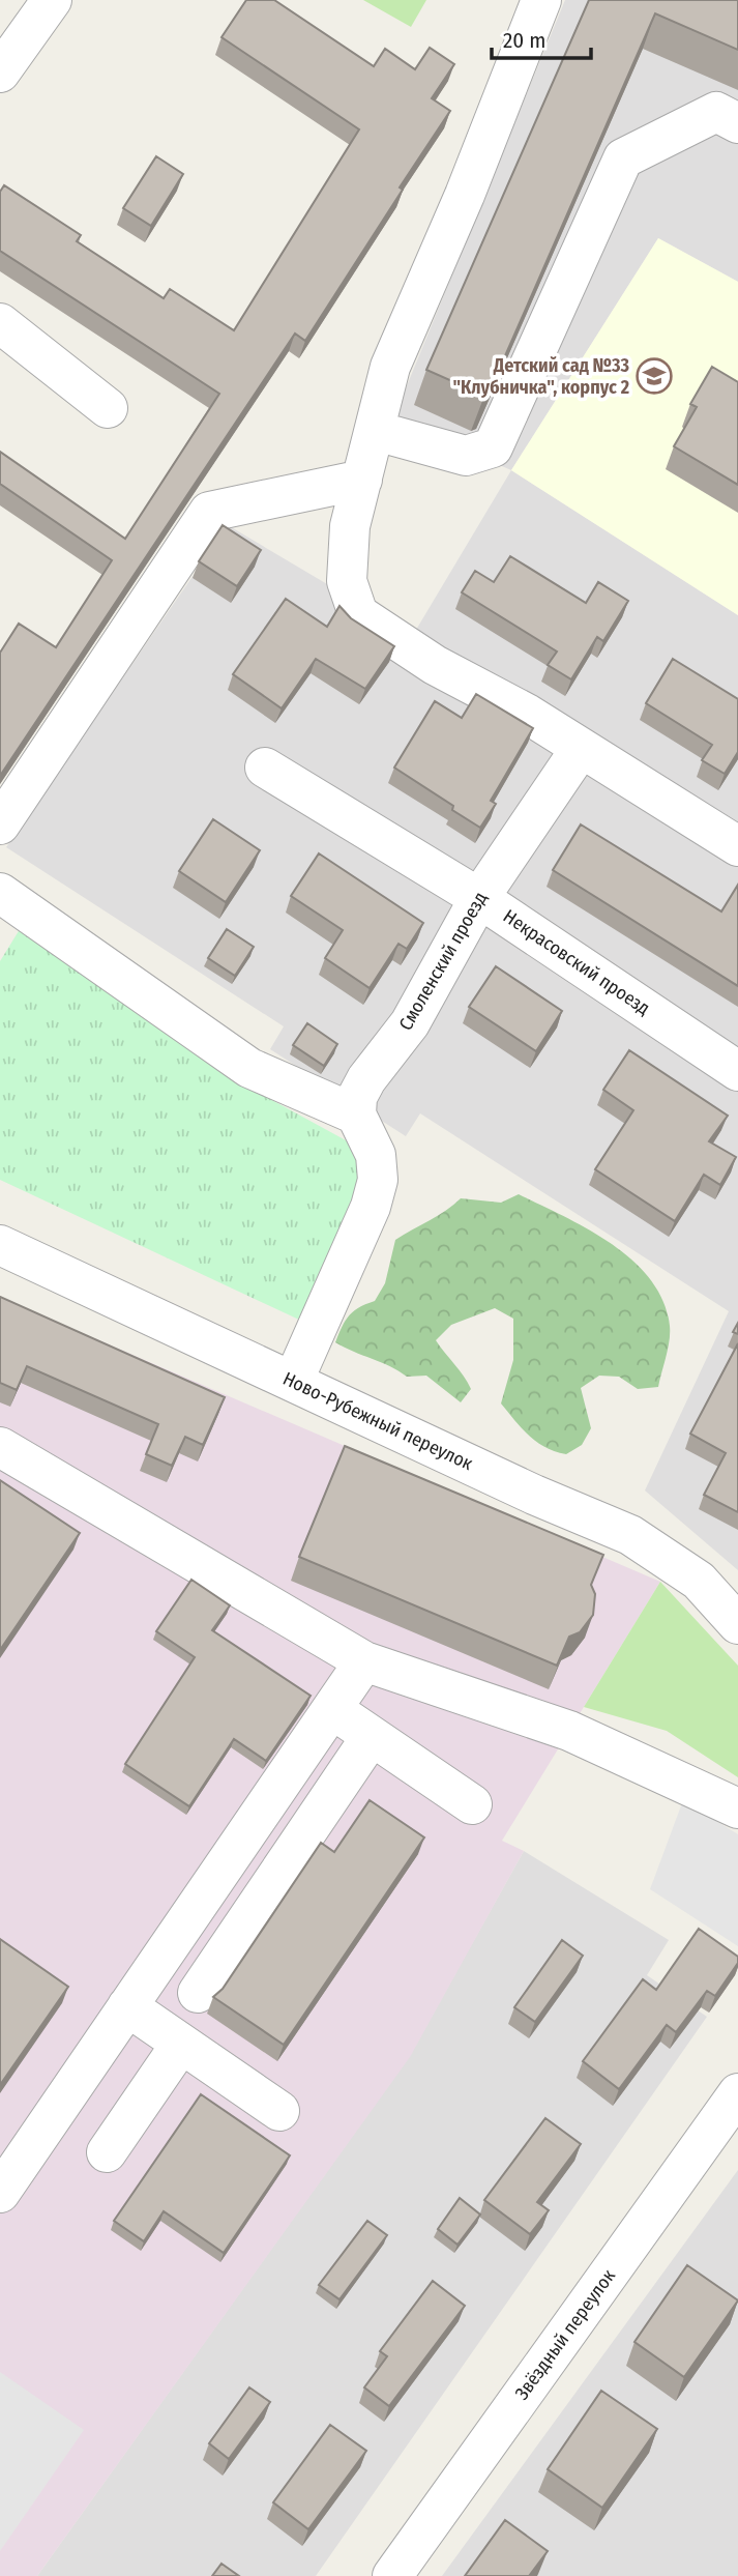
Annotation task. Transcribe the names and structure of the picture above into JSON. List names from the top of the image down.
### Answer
{
  "streets": {
    "street": [
      "Смоленский проезд",
      "Некрасовский проезд",
      "Ново-Рубежный переулок",
      "Звёздный переулок"
    ]
  },
  "crossings": [
    ["Смоленский проезд", "Некрасовский проезд"]
  ],
  "places": {
    "school or university": ["Детский сад №33 \"Клубничка\", корпус 2"]
  },
  "scale_bar": "20 m"
}
